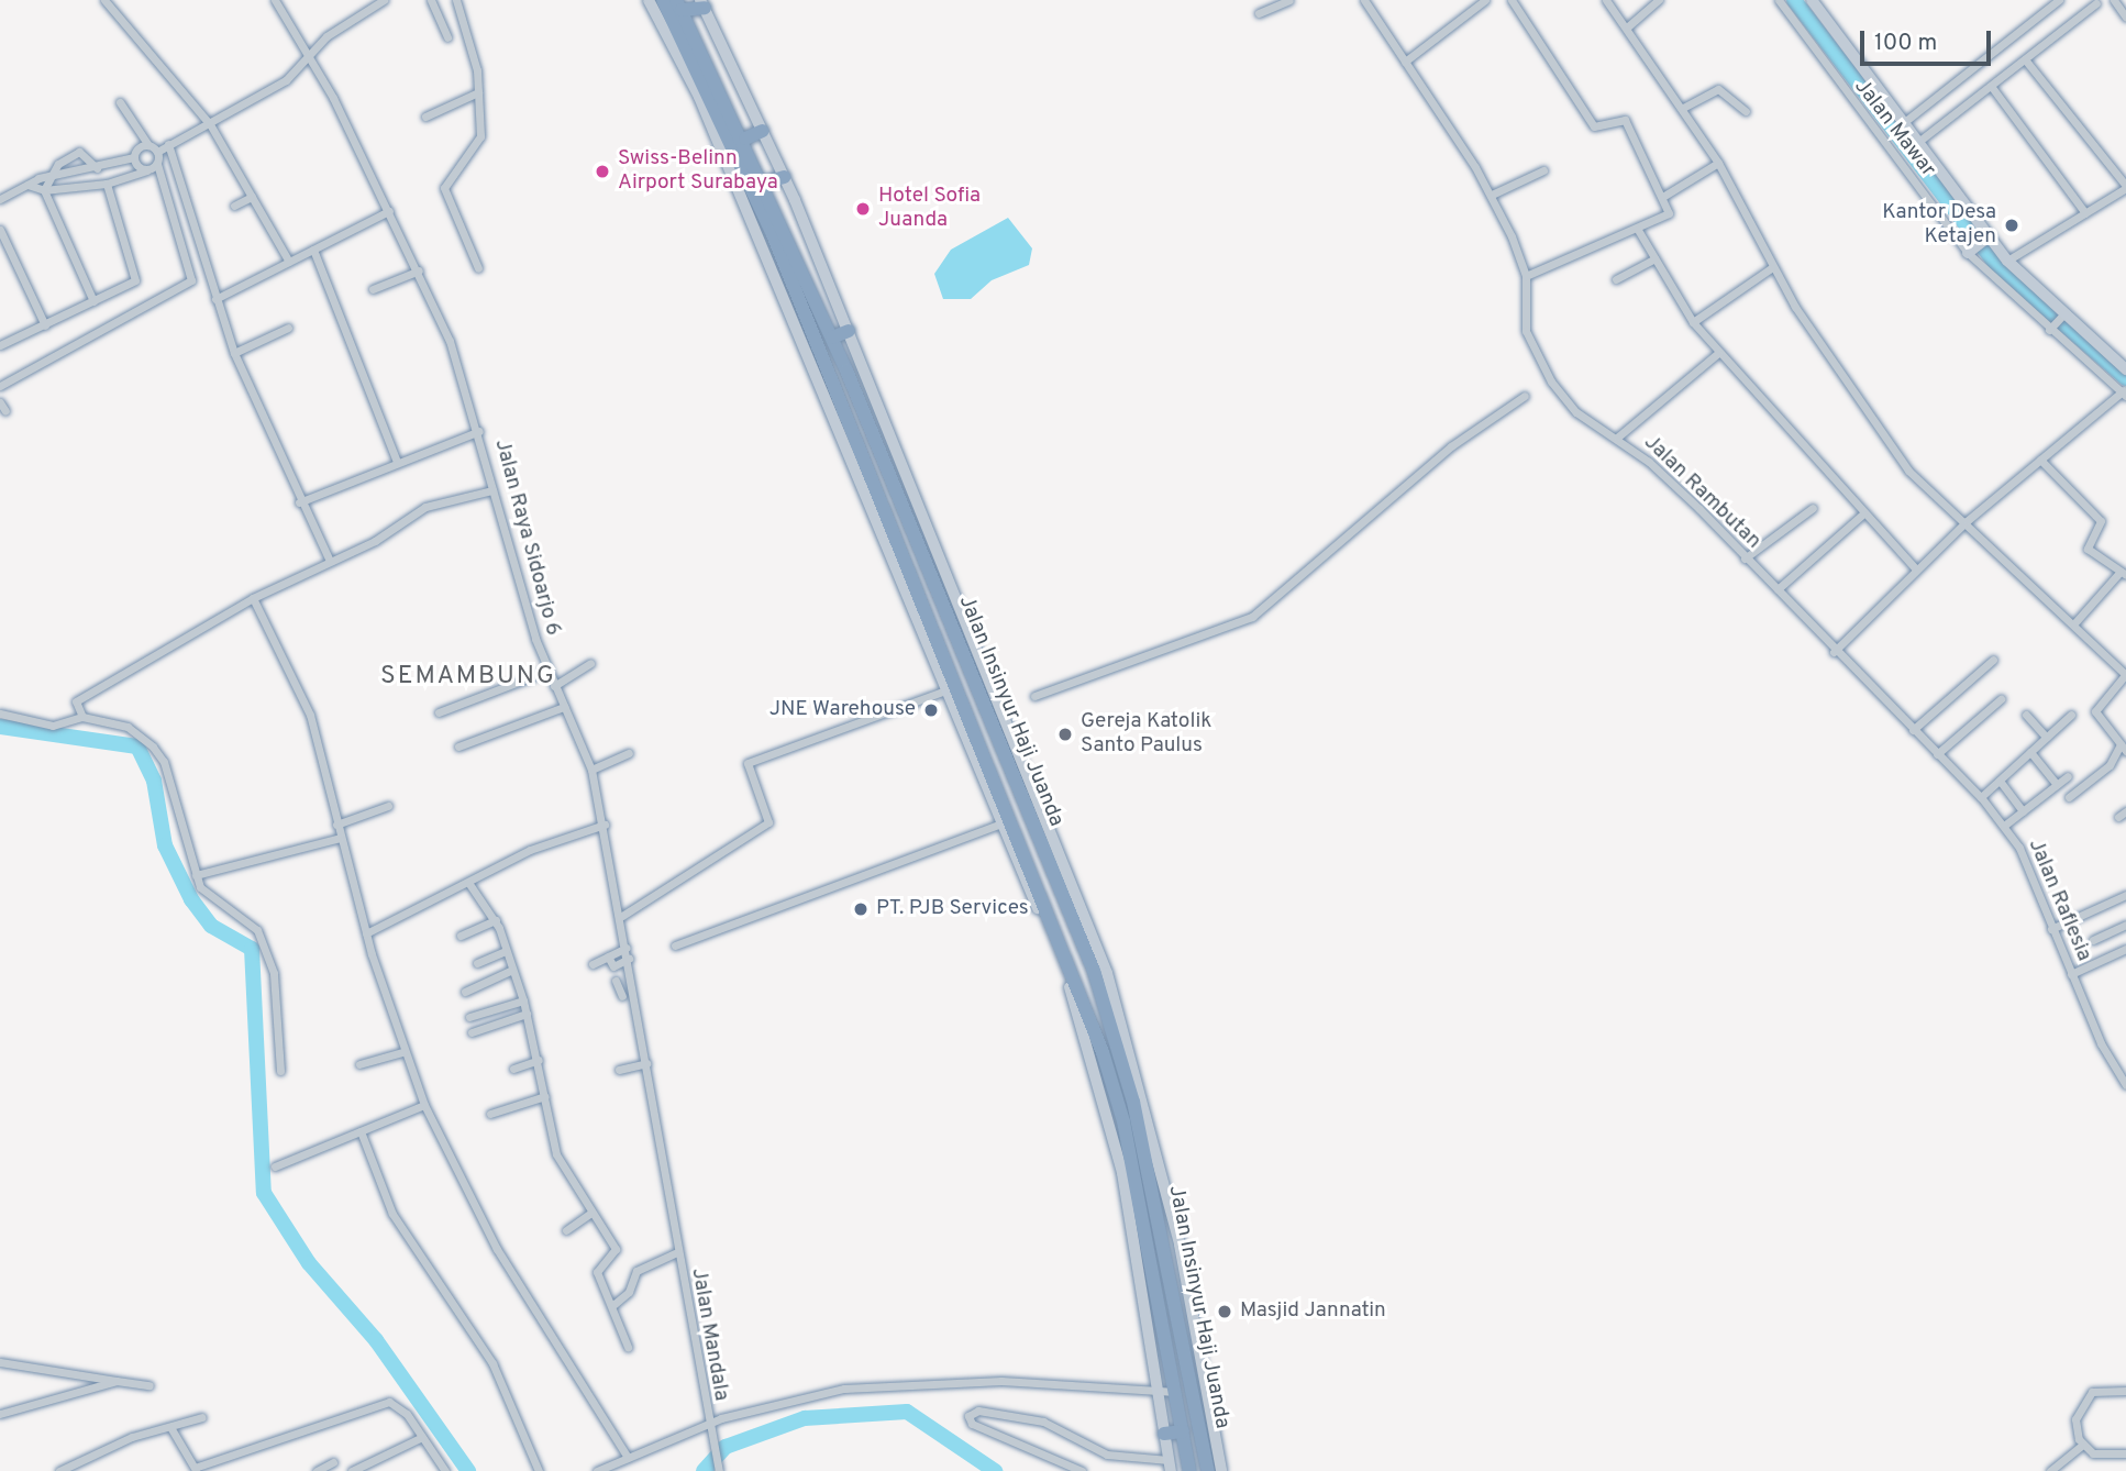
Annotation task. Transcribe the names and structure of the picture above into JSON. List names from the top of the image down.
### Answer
{
  "streets": {
    "highway": ["Jalan Insinyur Haji Juanda"],
    "street": [
      "Jalan Mawar",
      "Jalan Rambutan",
      "Jalan Raya Sidoarjo 6",
      "Jalan Raflesia",
      "Jalan Mandala"
    ]
  },
  "crossings": [
    ["Jalan Rambutan", "Jalan Raflesia"],
    ["Jalan Raya Sidoarjo 6", "Jalan Mandala"]
  ],
  "districts": ["SEMAMBUNG"],
  "places": [
    "Swiss-Belinn Airport Surabaya",
    "Hotel Sofia Juanda",
    "Kantor Desa Ketajen",
    "JNE Warehouse",
    "Gereja Katolik Santo Paulus",
    "PT. PJB Services",
    "Masjid Jannatin"
  ],
  "scale_bar": "100 m"
}
